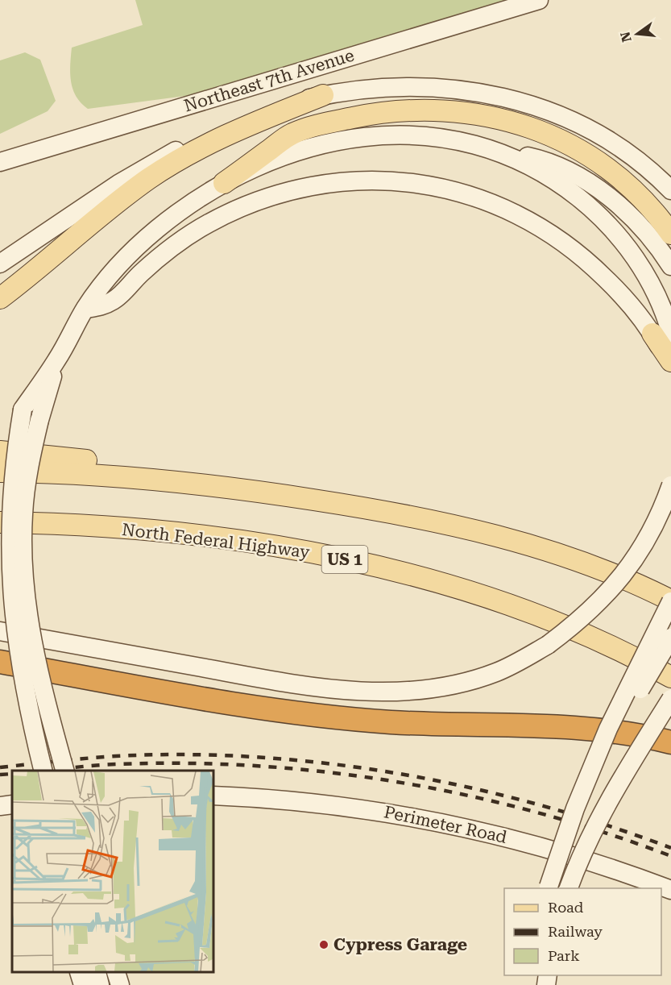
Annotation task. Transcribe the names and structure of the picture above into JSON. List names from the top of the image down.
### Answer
{
  "streets": {
    "main road": ["North Federal Highway", "US 1"],
    "street": ["Northeast 7th Avenue", "Perimeter Road"]
  },
  "places": ["Cypress Garage"],
  "legend": ["Road", "Railway", "Park"],
  "north": "left"
}
